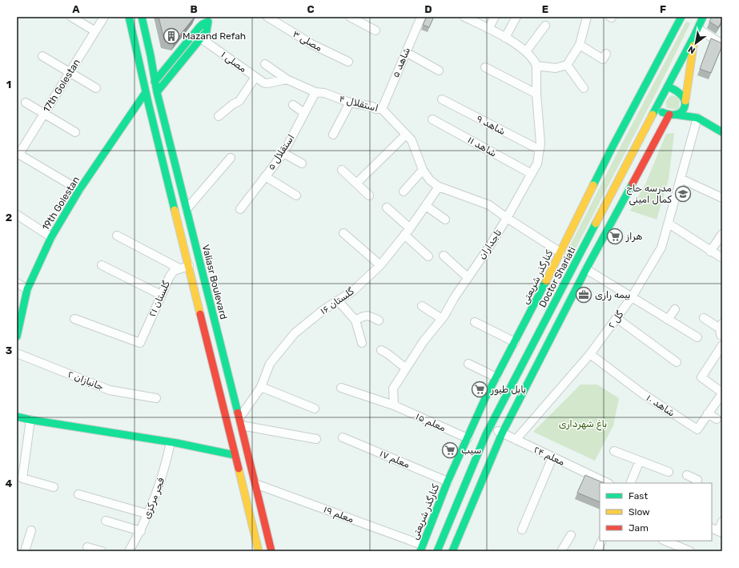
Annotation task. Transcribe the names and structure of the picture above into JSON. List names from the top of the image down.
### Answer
{
  "streets": {
    "main road": [
      "19th Golestan",
      "کنارگذر شریعتی",
      "Doctor Shariati",
      "Valiasr Boulevard"
    ],
    "street": [
      "مصلی ۳",
      "مصلی ۱",
      "شاهد ۵",
      "17th Golestan",
      "استقلال ۴",
      "شاهد ۹",
      "شاهد ۱۱",
      "استقلال ۵",
      "تاجداران",
      "گلستان ۲۱",
      "گلستان ۱۶",
      "گل ۲",
      "جانبازان ۲",
      "شاهد ۱۰",
      "معلم ۱۵",
      "معلم ۲۴",
      "معلم ۱۷",
      "فجر مرکزی",
      "معلم ۱۹"
    ]
  },
  "crossings": [
    ["مصلی ۱", "استقلال ۴"],
    ["شاهد ۵", "استقلال ۴"],
    ["استقلال ۴", "استقلال ۵"],
    ["استقلال ۴", "گلستان ۱۶"],
    ["شاهد ۹", "تاجداران"],
    ["شاهد ۱۱", "تاجداران"],
    ["19th Golestan", "Valiasr Boulevard"],
    ["تاجداران", "معلم ۱۵"],
    ["کنارگذر شریعتی", "Doctor Shariati"],
    ["کنارگذر شریعتی", "معلم ۱۵"],
    ["کنارگذر شریعتی", "معلم ۱۷"],
    ["کنارگذر شریعتی", "معلم ۱۹"],
    ["Doctor Shariati", "معلم ۲۴"],
    ["Valiasr Boulevard", "گلستان ۱۶"],
    ["Valiasr Boulevard", "معلم ۱۹"],
    ["گل ۲", "شاهد ۱۰"],
    ["گل ۲", "معلم ۲۴"]
  ],
  "parks": ["باغ شهرداری"],
  "places": {
    "building": ["Mazand Refah"],
    "school or university": ["مدرسه حاج کمال امینی"],
    "supermarket": ["هراز", "بابل طیور", "سیب"],
    "office": ["بیمه رازی"]
  },
  "legend": ["Fast", "Slow", "Jam"],
  "north": "bottom left",
  "grid": {
    "columns": [
      "A",
      "B",
      "C",
      "D",
      "E",
      "F"
    ],
    "rows": [
      "1",
      "2",
      "3",
      "4"
    ]
  }
}
